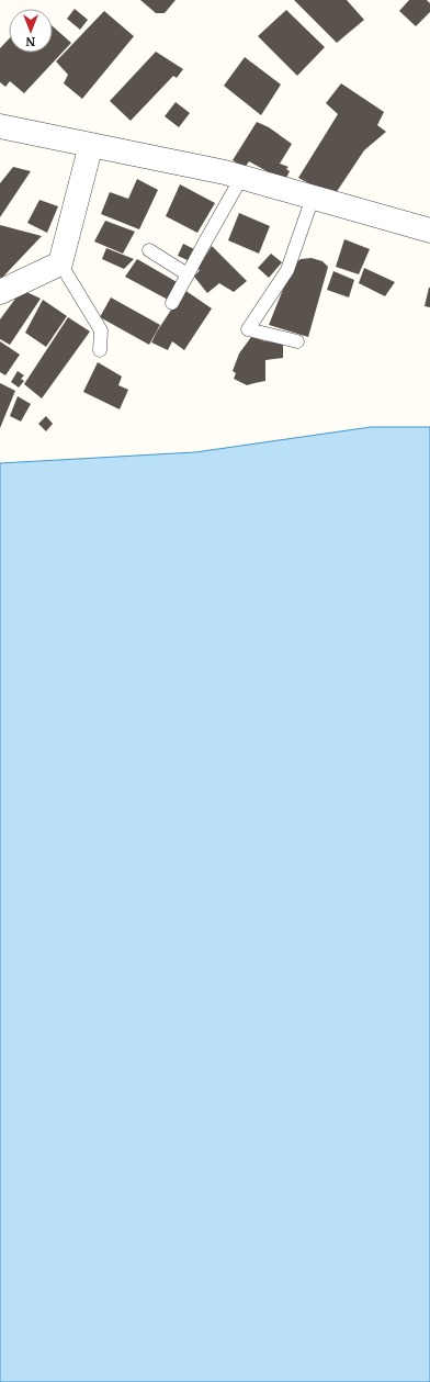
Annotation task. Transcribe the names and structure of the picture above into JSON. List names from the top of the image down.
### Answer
{
  "north": "bottom"
}
